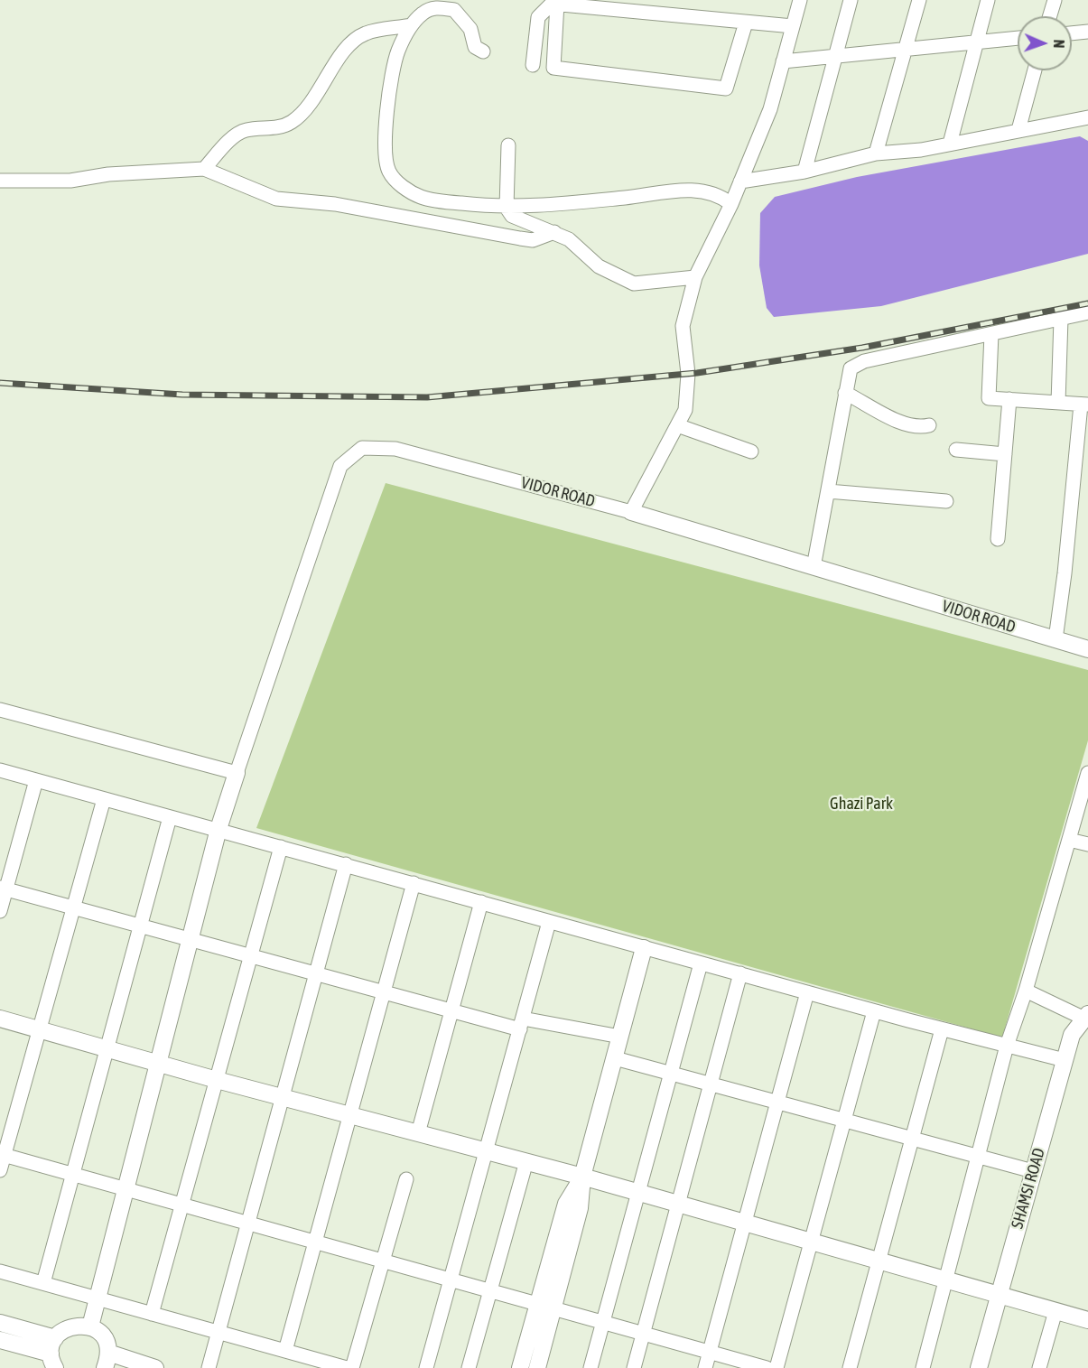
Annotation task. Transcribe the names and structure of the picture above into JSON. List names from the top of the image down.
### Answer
{
  "streets": {
    "street": ["VIDOR ROAD", "SHAMSI ROAD"]
  },
  "parks": ["Ghazi Park"],
  "north": "right"
}
